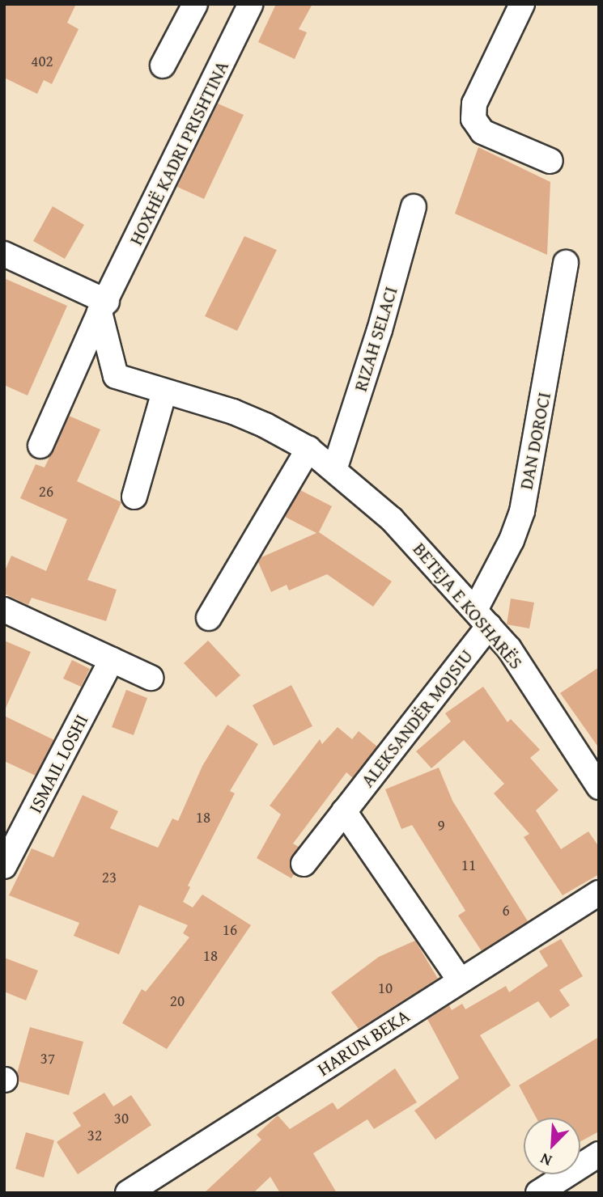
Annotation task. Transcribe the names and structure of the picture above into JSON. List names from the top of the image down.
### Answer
{
  "streets": {
    "street": [
      "HOXHË KADRI PRISHTINA",
      "RIZAH SELACI",
      "DAN DOROCI",
      "BETEJA E KOSHARËS",
      "ALEKSANDËR MOJSIU",
      "ISMAIL LOSHI",
      "HARUN BEKA"
    ]
  },
  "crossings": [
    ["HOXHË KADRI PRISHTINA", "BETEJA E KOSHARËS"],
    ["RIZAH SELACI", "BETEJA E KOSHARËS"],
    ["DAN DOROCI", "BETEJA E KOSHARËS"],
    ["DAN DOROCI", "ALEKSANDËR MOJSIU"],
    ["BETEJA E KOSHARËS", "ALEKSANDËR MOJSIU"]
  ],
  "house_numbers": [
    "402",
    "26",
    "18",
    "9",
    "11",
    "23",
    "6",
    "16",
    "18",
    "10",
    "20",
    "37",
    "30",
    "32"
  ],
  "north": "bottom left"
}
